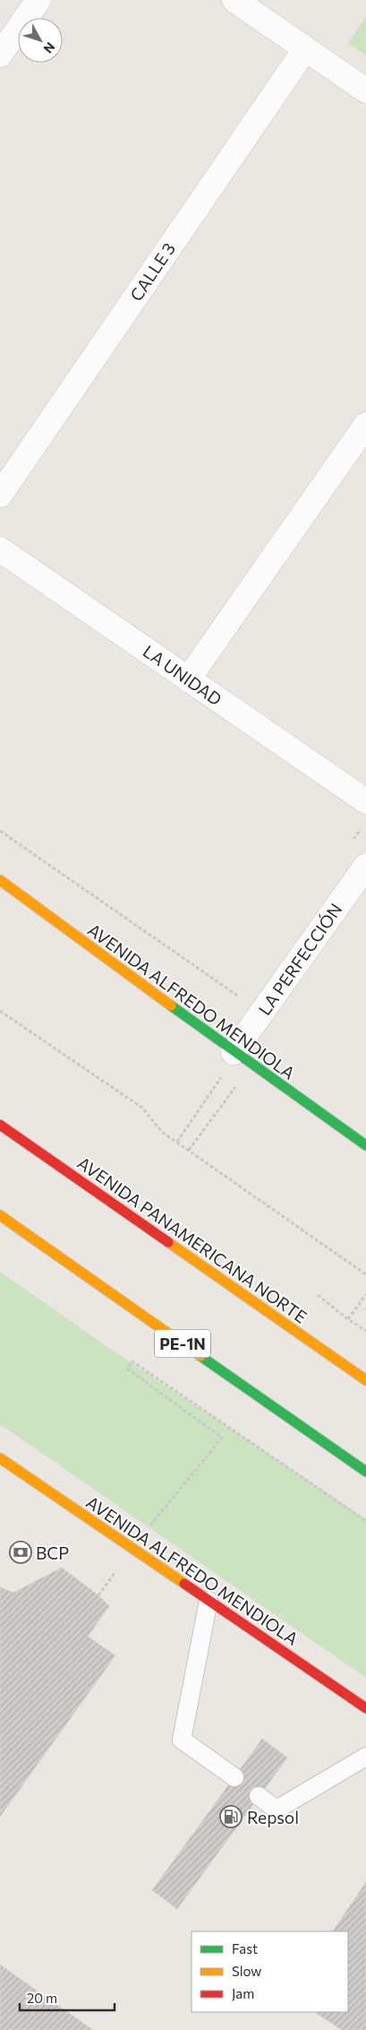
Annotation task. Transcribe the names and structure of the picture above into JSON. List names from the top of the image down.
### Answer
{
  "streets": {
    "main road": ["AVENIDA ALFREDO MENDIOLA", "AVENIDA PANAMERICANA NORTE", "PE-1N"],
    "street": ["CALLE 3", "LA UNIDAD", "LA PERFECCIÓN"]
  },
  "crossings": [
    ["LA PERFECCIÓN", "AVENIDA ALFREDO MENDIOLA"]
  ],
  "places": {
    "bank": ["BCP"],
    "fuel station": ["Repsol"]
  },
  "legend": ["Fast", "Slow", "Jam"],
  "scale_bar": "20 m",
  "north": "bottom right"
}
